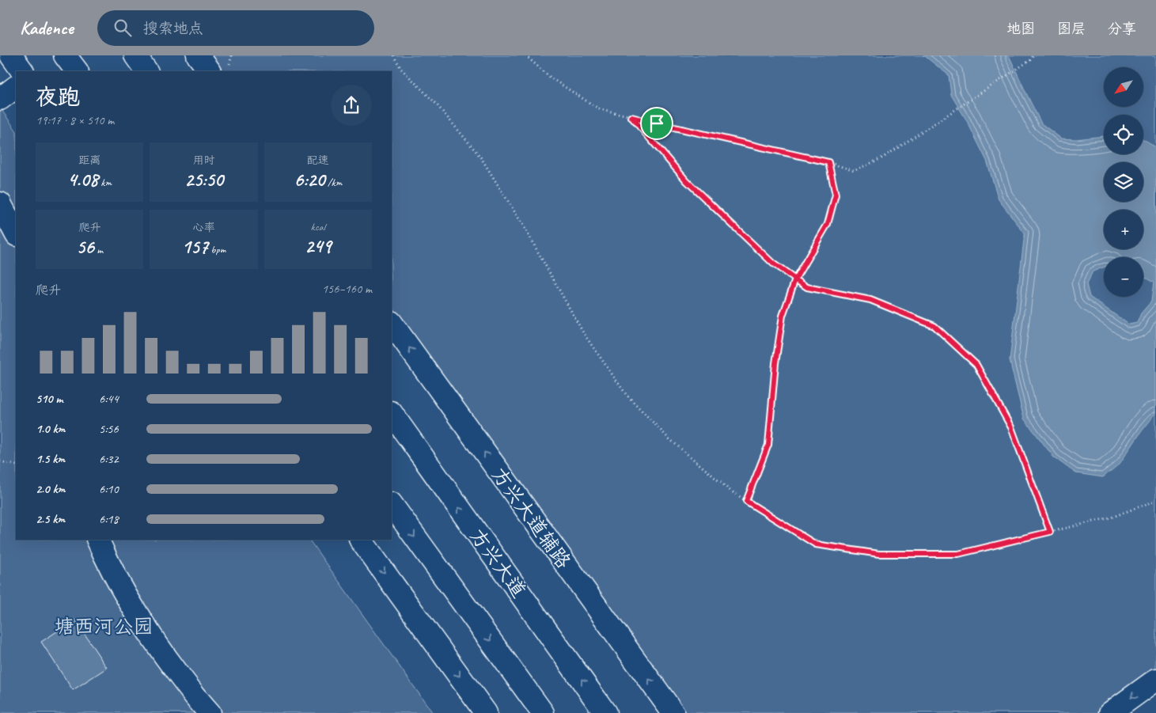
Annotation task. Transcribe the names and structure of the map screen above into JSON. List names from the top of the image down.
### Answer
{
  "streets": {
    "main road": ["方兴大道辅路", "方兴大道"]
  },
  "parks": ["塘西河公园"],
  "north": "bottom left",
  "page": {
    "header": "Kadence",
    "search": "搜索地点",
    "nav": ["地图", "图层", "分享"],
    "map_buttons": ["+", "−"],
    "heading": ["夜跑", "19:17 · 8 × 510 m"],
    "stats": [
      ["距离", "4.08 km"],
      ["用时", "25:50"],
      ["配速", "6:20 /km"],
      ["爬升", "56 m"],
      ["心率", "157 bpm"],
      ["kcal", "249"]
    ],
    "chart": ["爬升", "156–160 m"],
    "list": [
      {
        "name": "510 m",
        "note": "6:44"
      },
      {
        "name": "1.0 km",
        "note": "5:56"
      },
      {
        "name": "1.5 km",
        "note": "6:32"
      },
      {
        "name": "2.0 km",
        "note": "6:10"
      },
      {
        "name": "2.5 km",
        "note": "6:18"
      }
    ]
  }
}
